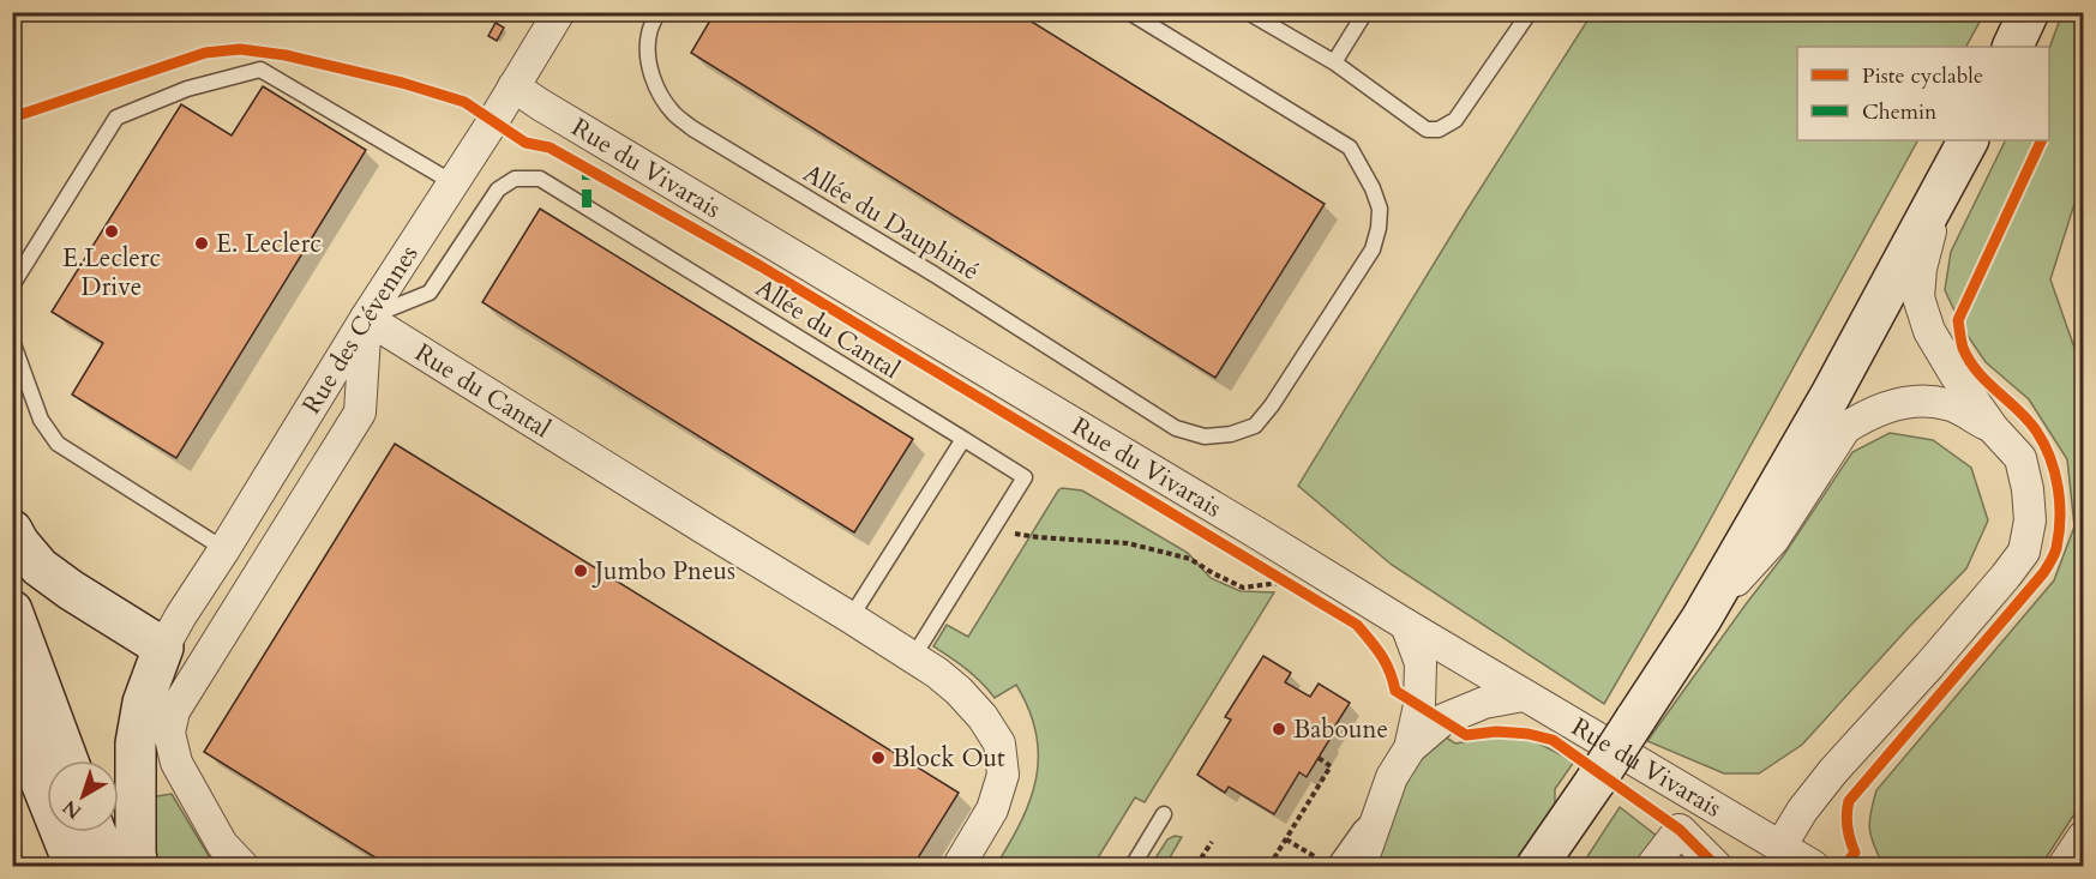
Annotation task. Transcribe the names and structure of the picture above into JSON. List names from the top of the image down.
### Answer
{
  "streets": {
    "street": ["Rue du Vivarais", "Rue des Cévennes", "Rue du Cantal"],
    "lane": ["Allée du Dauphiné", "Allée du Cantal"]
  },
  "crossings": [
    ["Rue du Vivarais", "Rue des Cévennes"],
    ["Allée du Cantal", "Rue des Cévennes"],
    ["Allée du Cantal", "Rue du Cantal"],
    ["Rue des Cévennes", "Rue du Cantal"]
  ],
  "places": [
    "E.Leclerc Drive",
    "E. Leclerc",
    "Jumbo Pneus",
    "Baboune",
    "Block Out"
  ],
  "legend": ["Piste cyclable", "Chemin"],
  "north": "bottom left"
}
